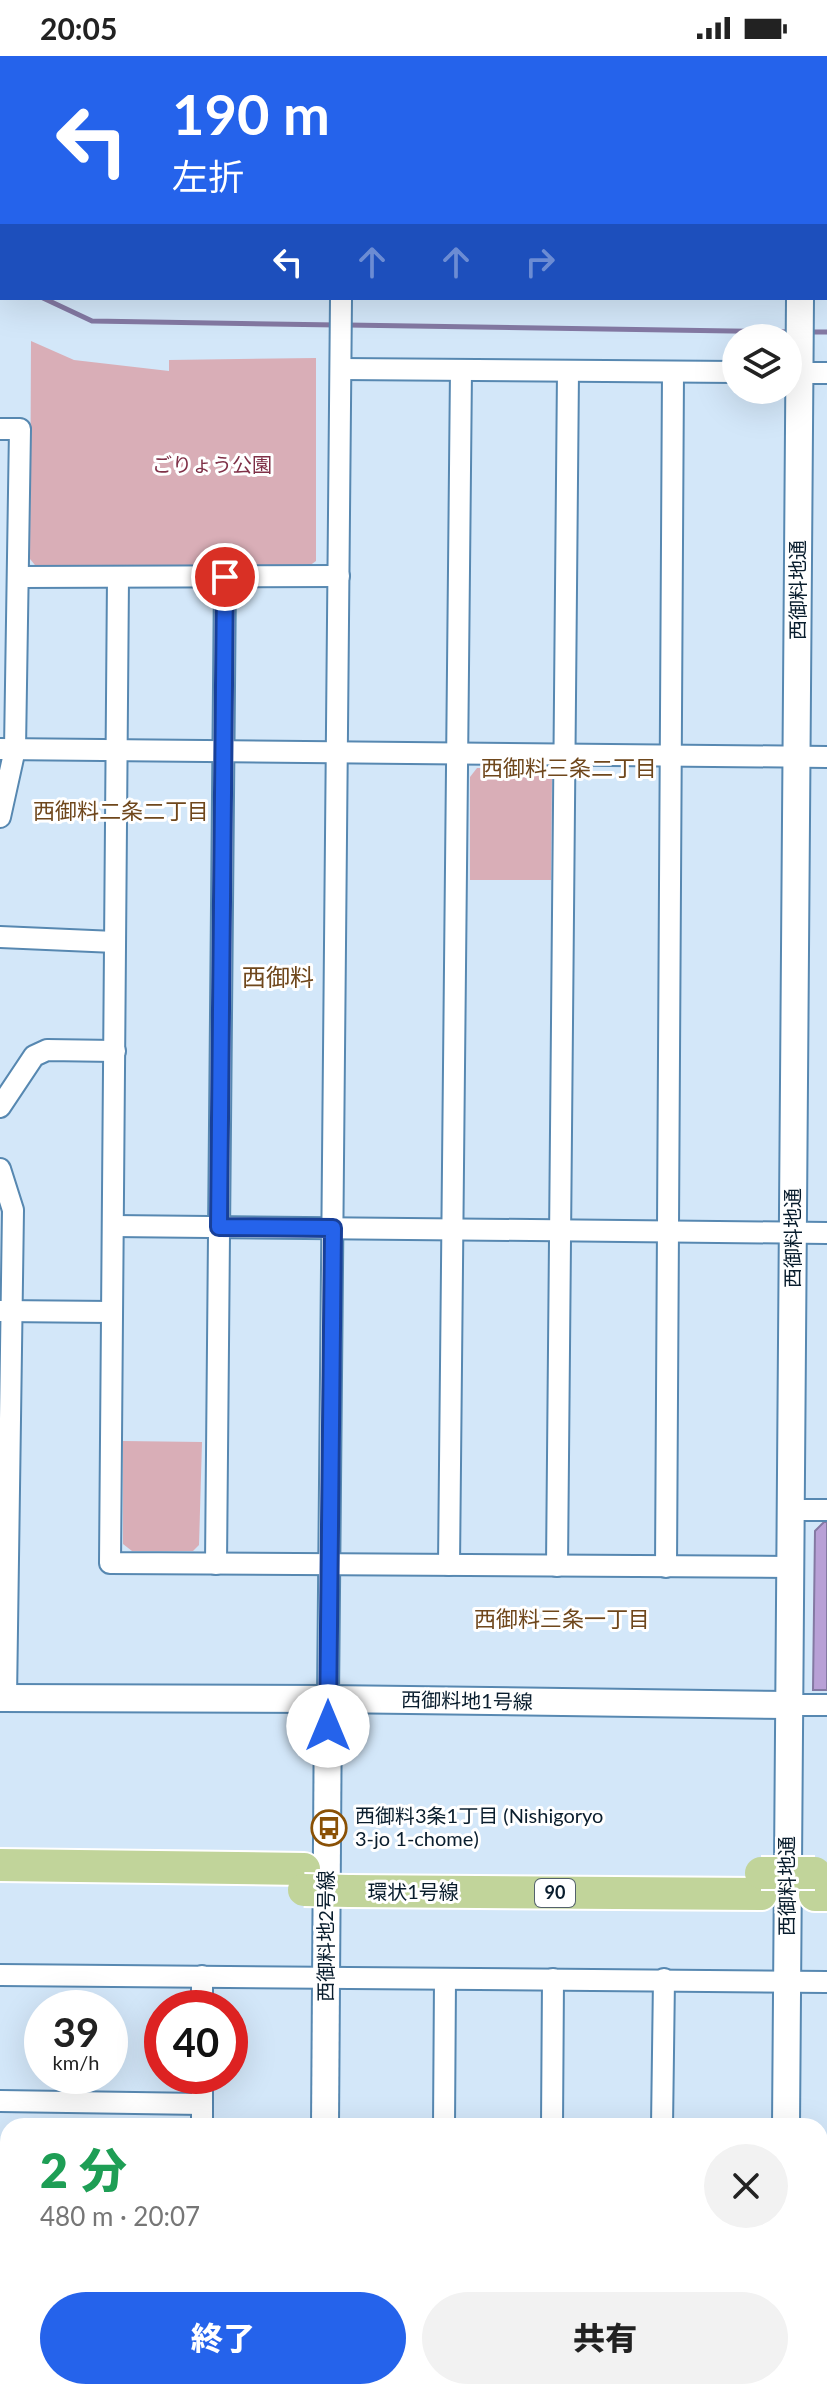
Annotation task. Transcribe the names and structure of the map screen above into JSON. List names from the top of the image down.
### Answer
{
  "streets": {
    "main road": ["環状1号線", "90"],
    "street": ["西御料地通", "西御料地1号線", "西御料地2号線"]
  },
  "crossings": [
    ["西御料地通", "西御料地1号線"],
    ["西御料地1号線", "西御料地2号線"]
  ],
  "districts": [
    "西御料三条二丁目",
    "西御料二条二丁目",
    "西御料",
    "西御料三条一丁目"
  ],
  "parks": ["ごりょう公園"],
  "places": {
    "bus stop": ["西御料3条1丁目 (Nishigoryo 3-jo 1-chome)"]
  },
  "page": {
    "status": "20:05",
    "turn": ["190 m", "左折"],
    "speed": "39 km/h",
    "limit": "40",
    "heading": ["2 分", "480 m · 20:07"],
    "buttons": ["終了", "共有"]
  }
}
